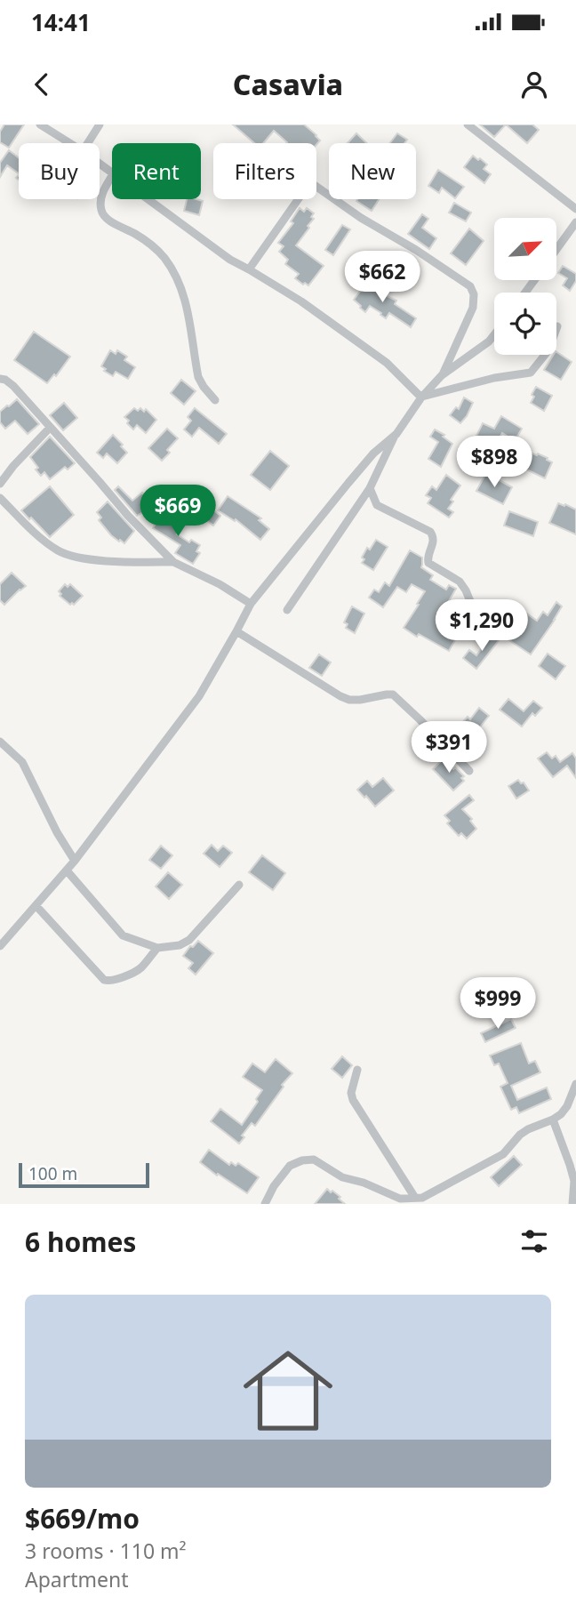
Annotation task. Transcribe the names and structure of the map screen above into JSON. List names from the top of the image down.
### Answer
{
  "scale_bar": "100 m",
  "north": "top right",
  "page": {
    "status": "14:41",
    "header": "Casavia",
    "chip": [
      "Buy",
      "Rent",
      "Filters",
      "New"
    ],
    "price": [
      "$662",
      "$898",
      "$669",
      "$1,290",
      "$391",
      "$999"
    ],
    "scale": "100 m",
    "heading": "6 homes",
    "list": [
      {
        "name": "$669/mo",
        "note": "3 rooms · 110 m² · Apartment"
      }
    ]
  }
}
